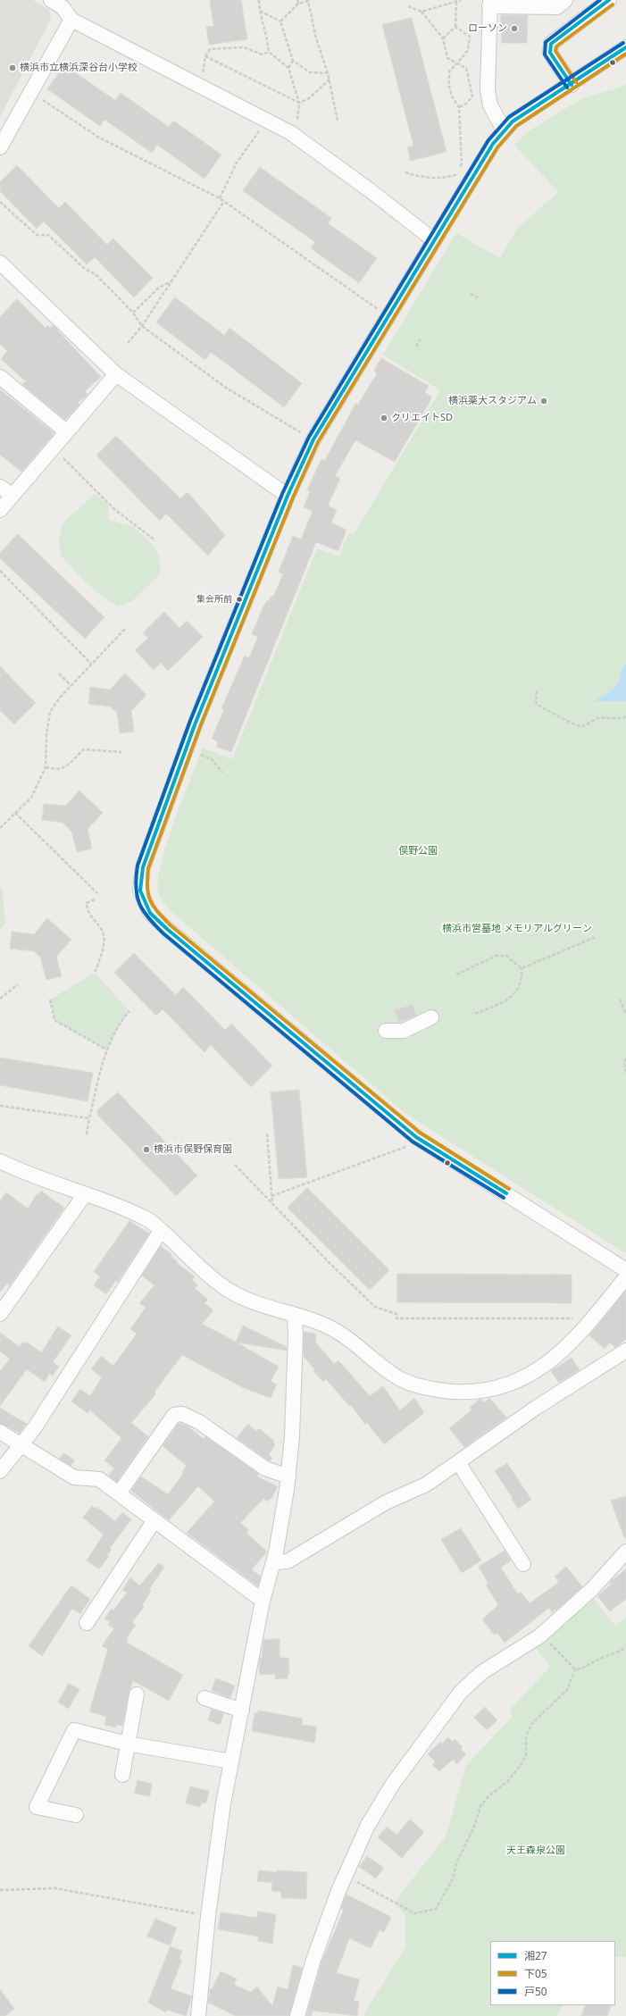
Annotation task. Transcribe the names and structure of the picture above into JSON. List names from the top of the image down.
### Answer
{
  "parks": ["俣野公園", "横浜市営墓地 メモリアルグリーン", "天王森泉公園"],
  "places": [
    "ローソン",
    "横浜市立横浜深谷台小学校",
    "横浜薬大スタジアム",
    "クリエイトSD",
    "集会所前",
    "横浜市俣野保育園"
  ],
  "lines": ["transit line 湘27", "transit line 戸50", "transit line 下05"],
  "legend": ["湘27", "下05", "戸50"]
}
